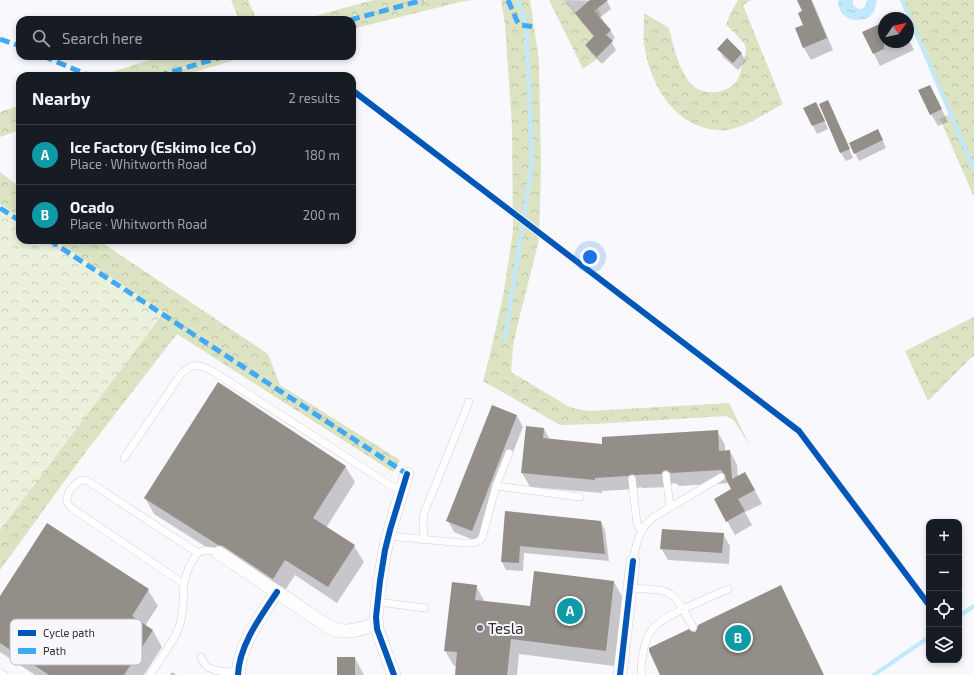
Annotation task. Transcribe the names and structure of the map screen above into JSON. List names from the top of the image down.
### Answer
{
  "places": ["Tesla"],
  "legend": ["Cycle path", "Path"],
  "north": "top right",
  "page": {
    "search": "Search here",
    "heading": ["Nearby", "2 results"],
    "list": [
      {
        "mark": "A",
        "name": "Ice Factory (Eskimo Ice Co)",
        "note": "Place · Whitworth Road",
        "value": "180 m"
      },
      {
        "mark": "B",
        "name": "Ocado",
        "note": "Place · Whitworth Road",
        "value": "200 m"
      }
    ],
    "map_buttons": ["+", "−"],
    "pins": ["A", "B"]
  }
}
